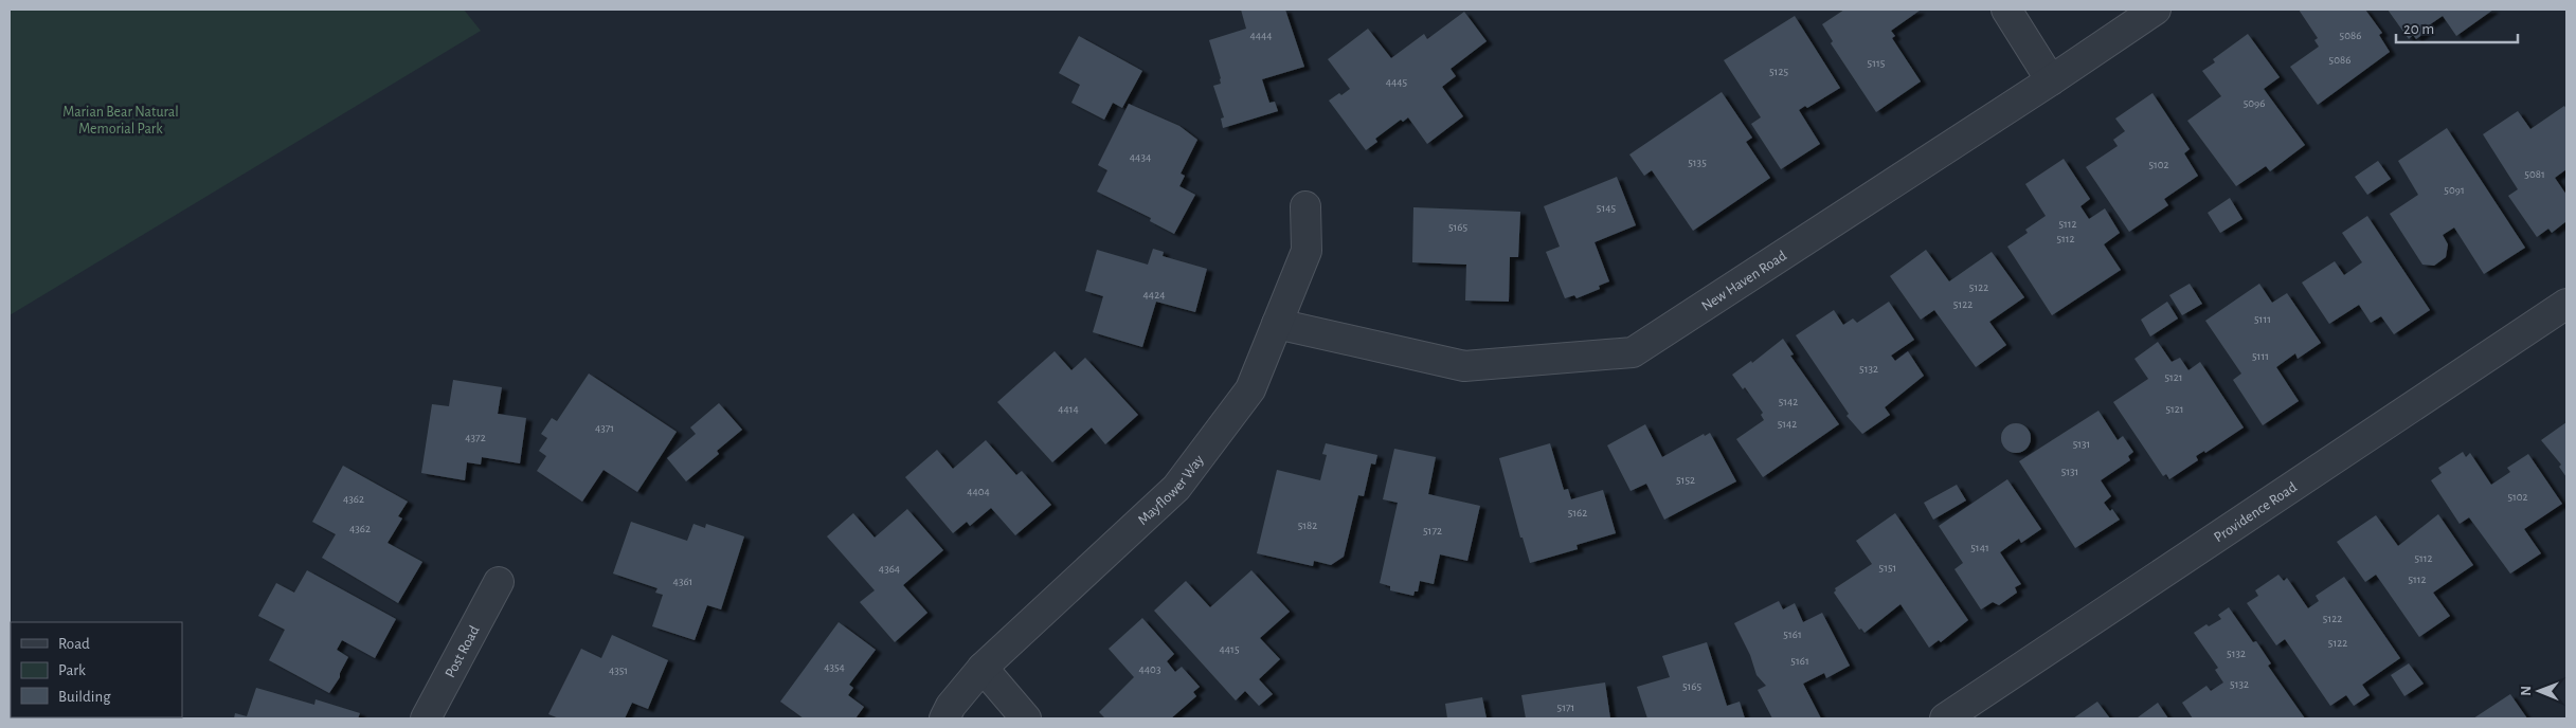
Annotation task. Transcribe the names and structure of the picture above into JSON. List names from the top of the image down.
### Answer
{
  "streets": {
    "street": [
      "New Haven Road",
      "Mayflower Way",
      "Providence Road",
      "Post Road"
    ]
  },
  "crossings": [
    ["New Haven Road", "Mayflower Way"]
  ],
  "parks": ["Marian Bear Natural Memorial Park"],
  "house_numbers": [
    "4444",
    "5086",
    "5086",
    "5115",
    "5125",
    "4445",
    "5096",
    "4434",
    "5135",
    "5102",
    "5081",
    "5091",
    "5145",
    "5112",
    "5165",
    "5112",
    "5122",
    "4424",
    "5122",
    "5111",
    "5111",
    "5132",
    "5121",
    "5142",
    "4414",
    "5121",
    "5142",
    "4371",
    "4372",
    "5131",
    "5131",
    "5152",
    "4404",
    "5102",
    "4362",
    "5162",
    "5182",
    "4362",
    "5172",
    "5141",
    "5112",
    "5151",
    "4364",
    "5112",
    "4361",
    "5122",
    "5161",
    "5122",
    "4415",
    "5132",
    "5161",
    "4354",
    "4403",
    "4351",
    "5132",
    "5165",
    "5171"
  ],
  "legend": ["Road", "Park", "Building"],
  "scale_bar": "20 m",
  "north": "left"
}
